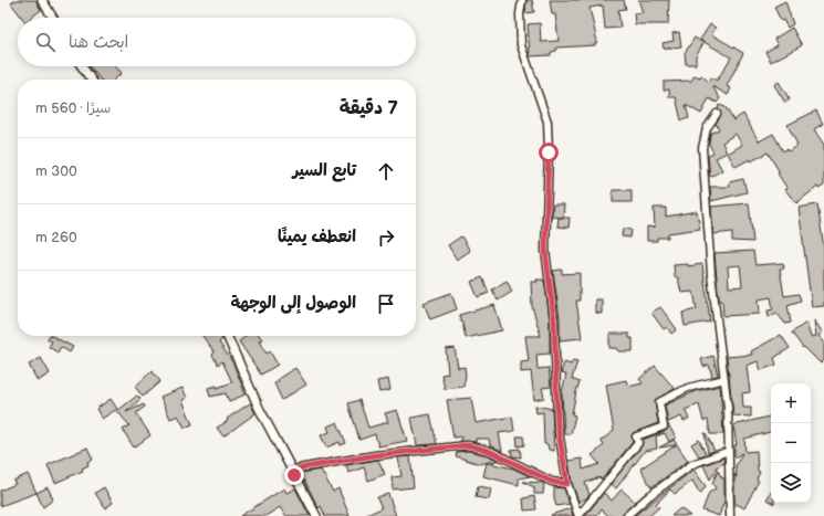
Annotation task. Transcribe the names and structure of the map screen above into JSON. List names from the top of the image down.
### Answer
{
  "page": {
    "search": "ابحث هنا",
    "heading": ["7 دقيقة", "سيرًا · 560 m"],
    "list": [
      ["تابع السير", "300 m"],
      ["انعطف يمينًا", "260 m"],
      "الوصول إلى الوجهة"
    ],
    "map_buttons": ["+", "−"]
  }
}
